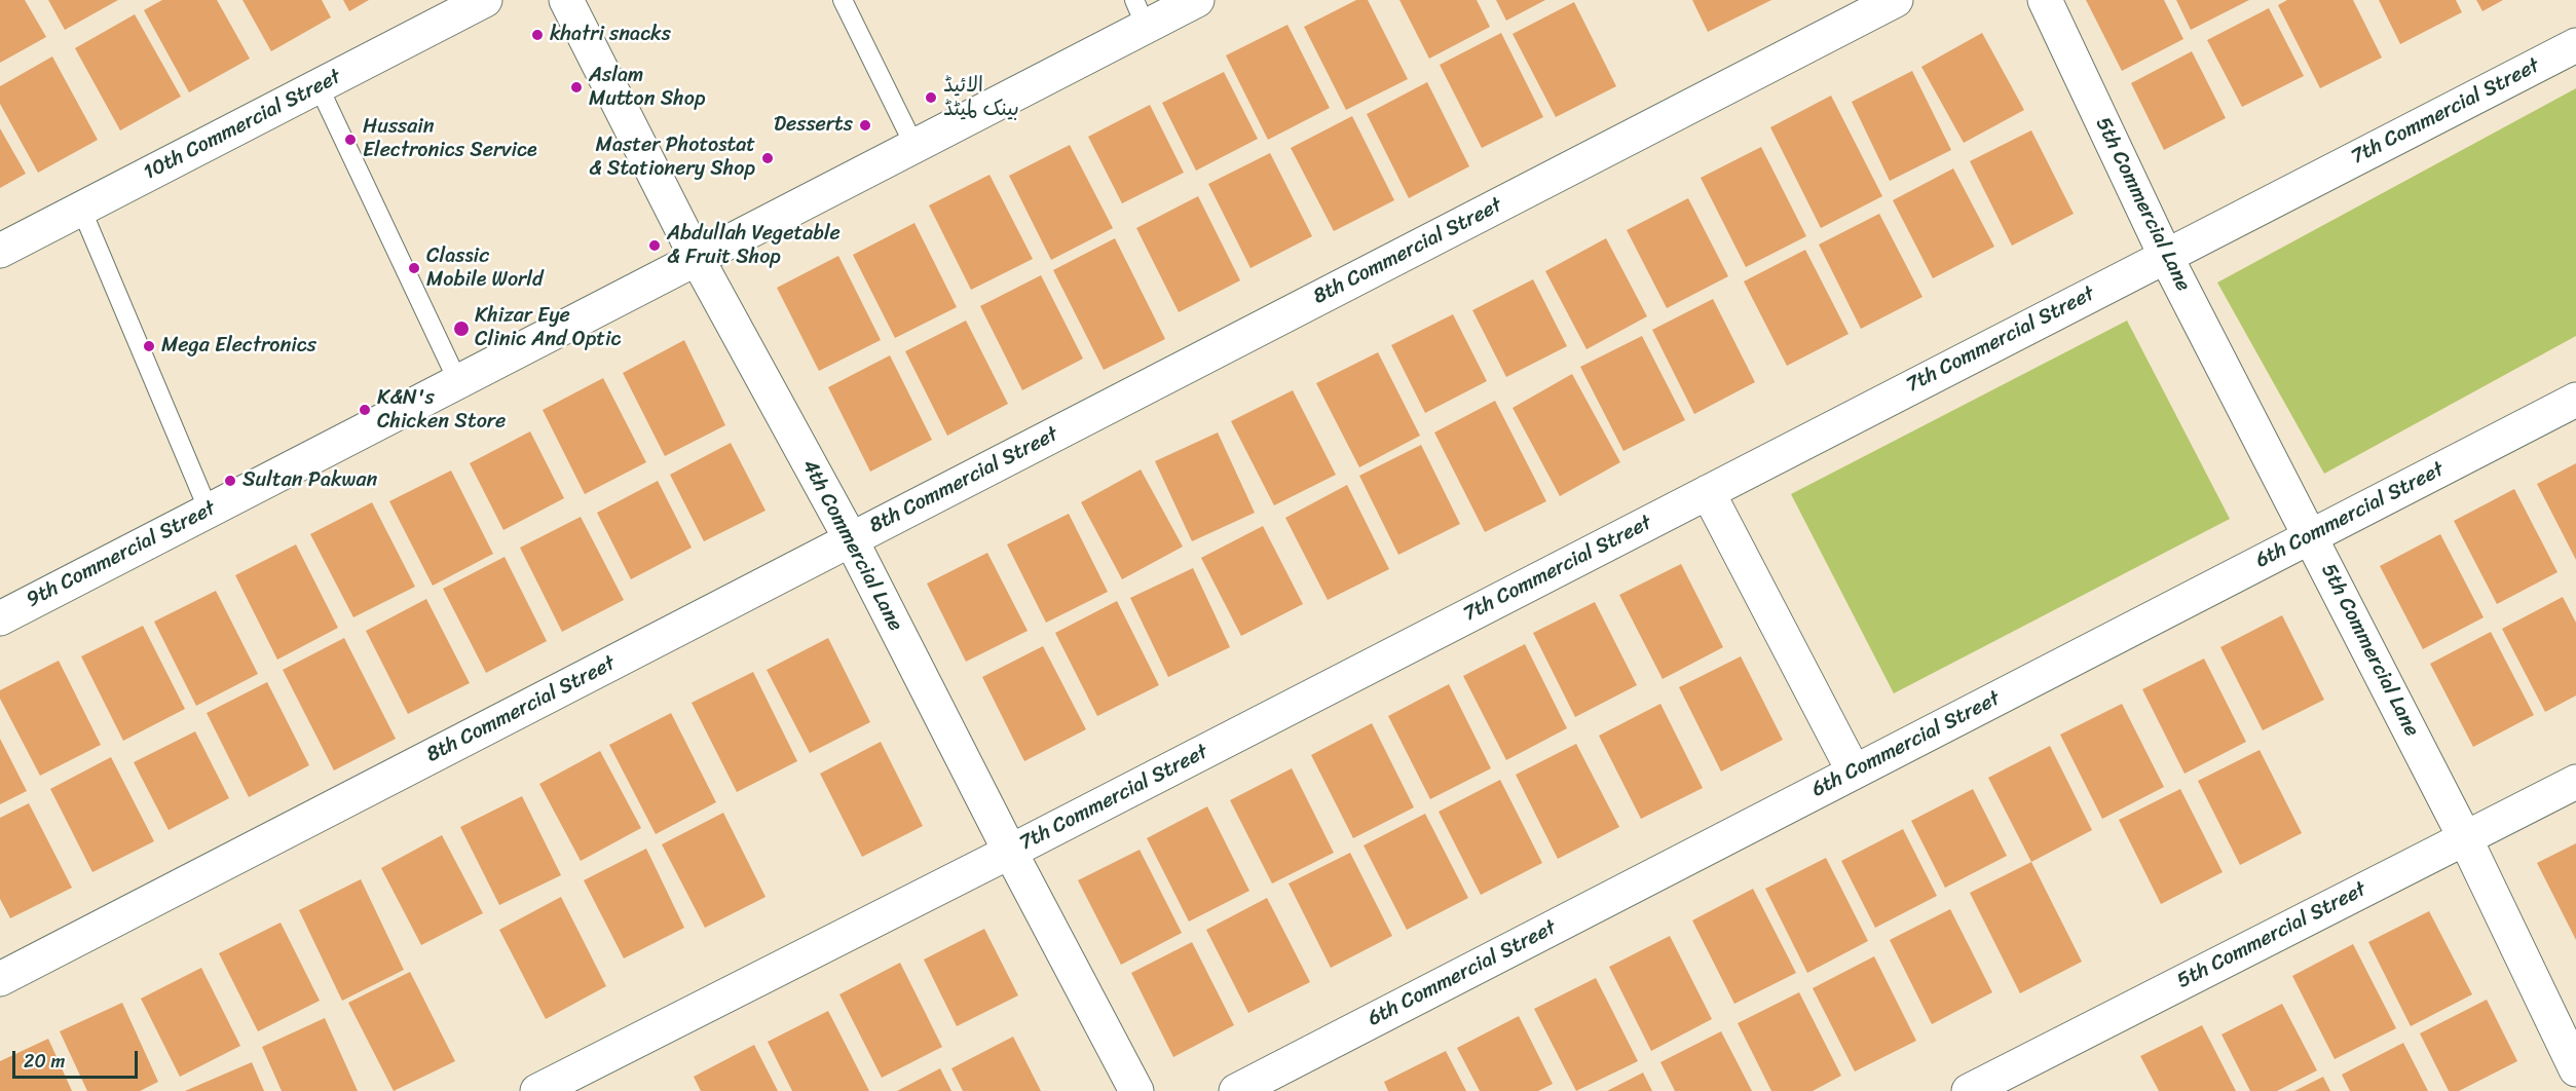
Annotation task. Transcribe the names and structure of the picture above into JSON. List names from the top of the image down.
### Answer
{
  "streets": {
    "street": [
      "7th Commercial Street",
      "10th Commercial Street",
      "5th Commercial Lane",
      "8th Commercial Street",
      "6th Commercial Street",
      "4th Commercial Lane",
      "9th Commercial Street",
      "5th Commercial Street"
    ]
  },
  "crossings": [
    ["7th Commercial Street", "5th Commercial Lane"],
    ["7th Commercial Street", "4th Commercial Lane"],
    ["5th Commercial Lane", "6th Commercial Street"],
    ["5th Commercial Lane", "5th Commercial Street"],
    ["8th Commercial Street", "4th Commercial Lane"],
    ["4th Commercial Lane", "9th Commercial Street"]
  ],
  "places": [
    "khatri snacks",
    "Aslam Mutton Shop",
    "الائیڈ بینک لمیٹڈ",
    "Desserts",
    "Hussain Electronics Service",
    "Master Photostat & Stationery Shop",
    "Abdullah Vegetable & Fruit Shop",
    "Classic Mobile World",
    "Khizar Eye Clinic And Optic",
    "Mega Electronics",
    "K&N's Chicken Store",
    "Sultan Pakwan"
  ],
  "scale_bar": "20 m"
}
